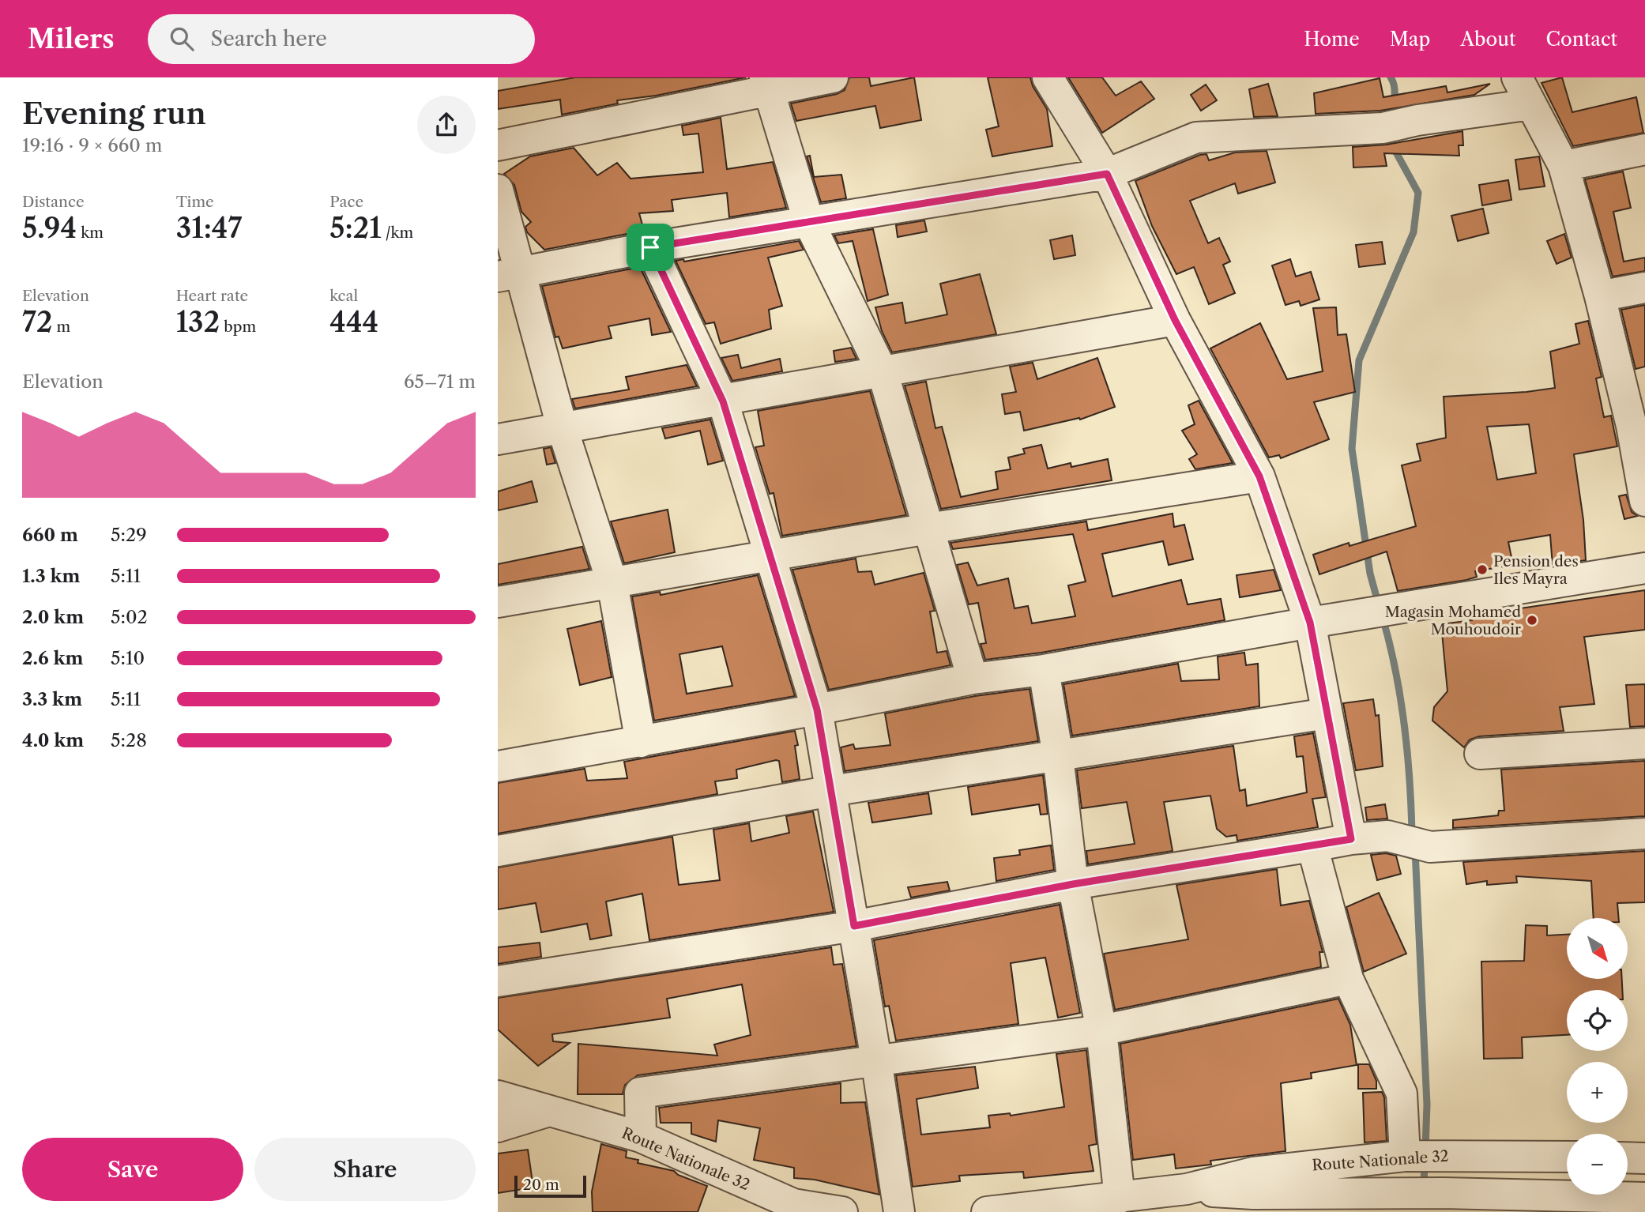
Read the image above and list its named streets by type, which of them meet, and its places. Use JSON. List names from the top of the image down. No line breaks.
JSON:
{"streets":{"street":["Route Nationale 32"]},"places":["Pension des Iles Mayra","Magasin Mohamed Mouhoudoir"],"scale_bar":"20 m","north":"bottom right","page":{"header":"Milers","search":"Search here","nav":["Home","Map","About","Contact"],"heading":["Evening run","19:16 · 9 × 660 m"],"stats":[["Distance","5.94 km"],["Time","31:47"],["Pace","5:21 /km"],["Elevation","72 m"],["Heart rate","132 bpm"],["kcal","444"]],"chart":["Elevation","65–71 m"],"list":[{"name":"660 m","note":"5:29"},{"name":"1.3 km","note":"5:11"},{"name":"2.0 km","note":"5:02"},{"name":"2.6 km","note":"5:10"},{"name":"3.3 km","note":"5:11"},{"name":"4.0 km","note":"5:28"}],"map_buttons":["+","−"],"buttons":["Save","Share"],"scale":"20 m"}}
